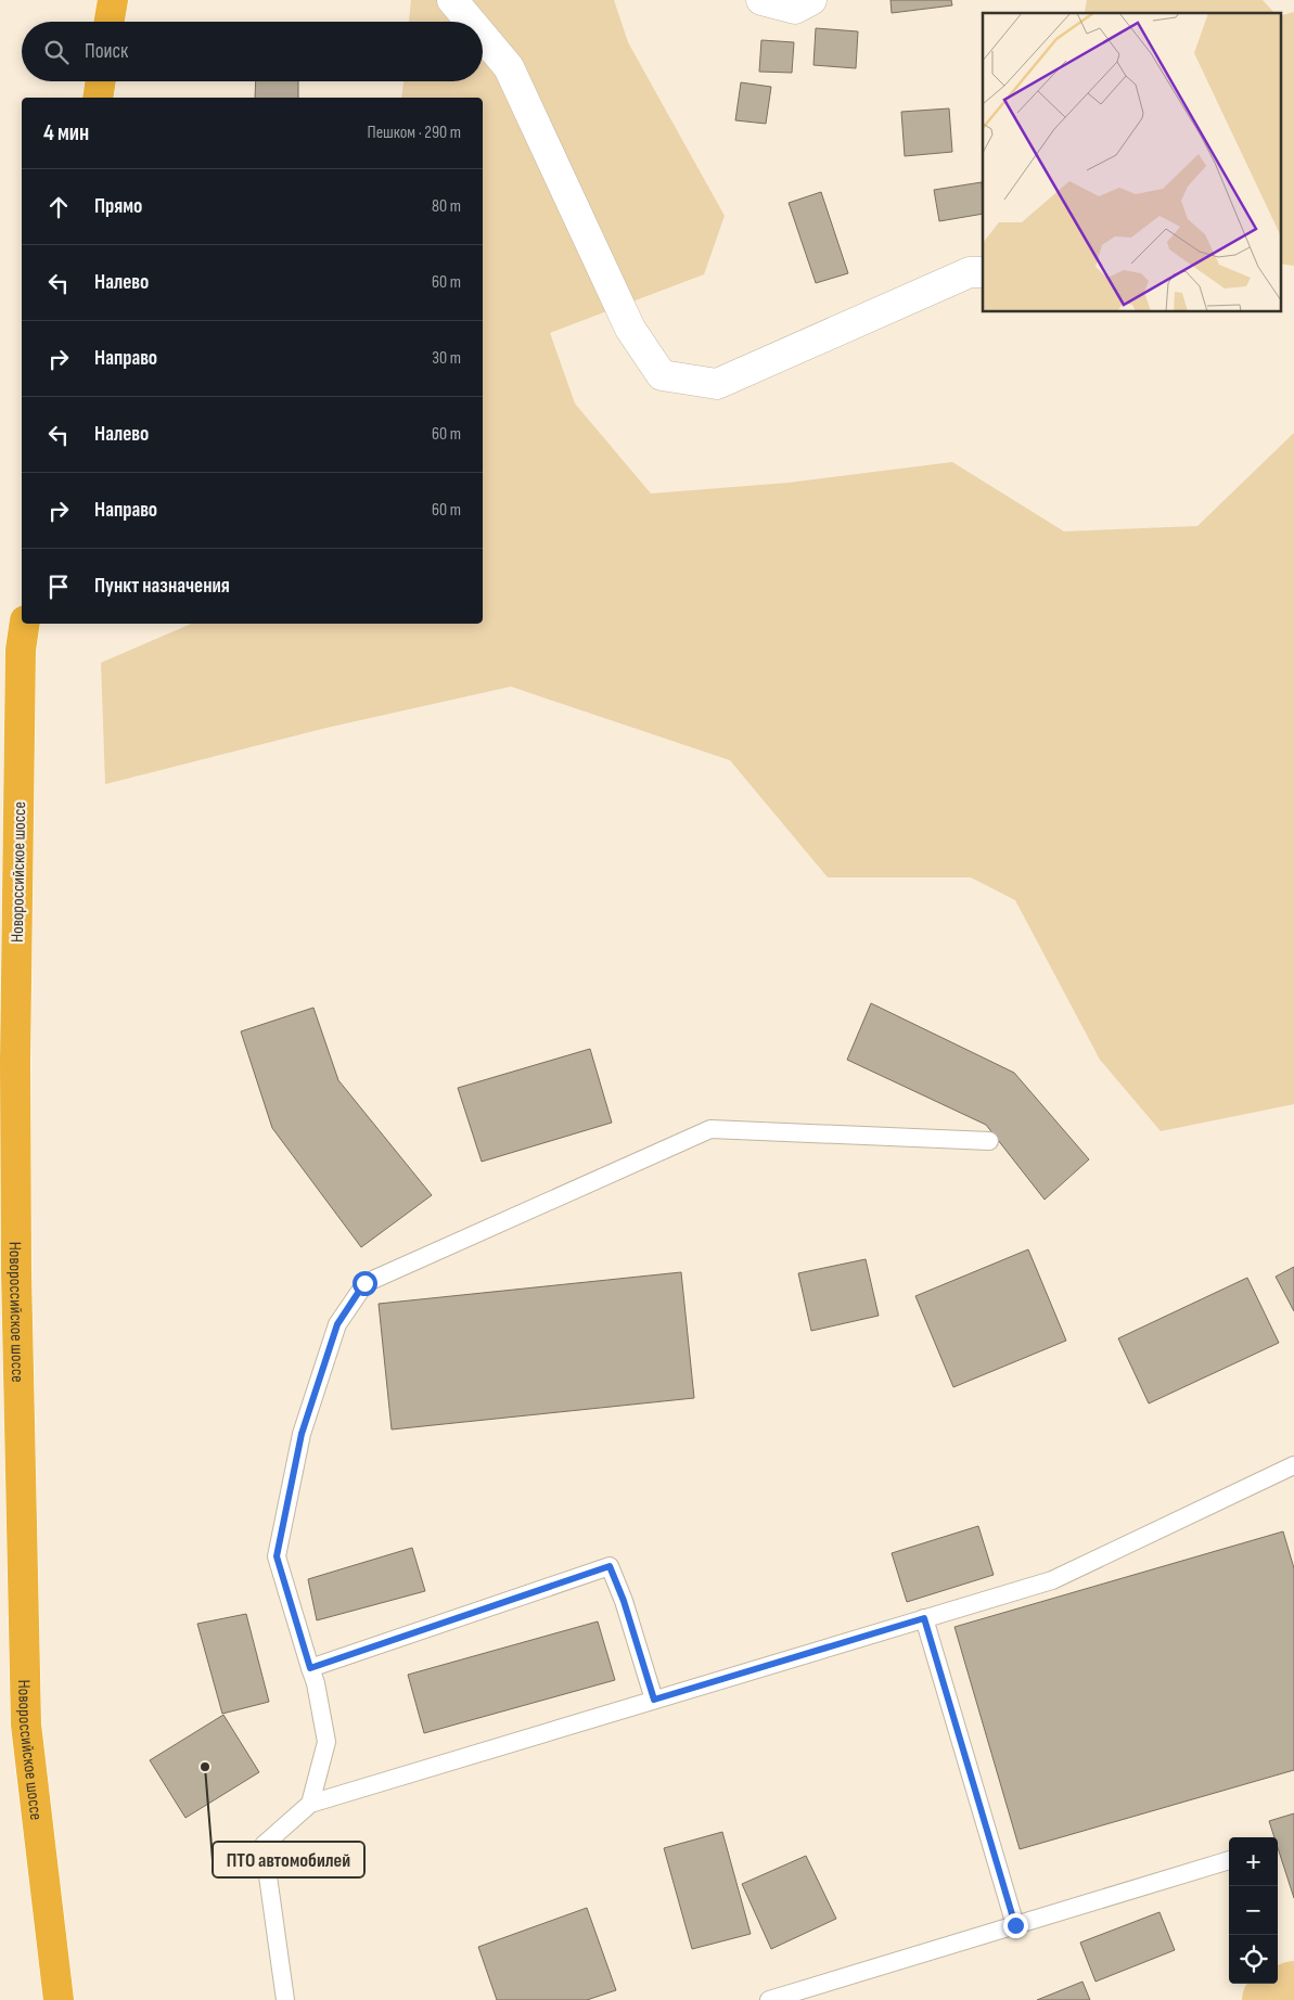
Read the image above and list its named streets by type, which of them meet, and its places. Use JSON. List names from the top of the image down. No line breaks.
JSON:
{"streets":{"highway":["Новороссийское шоссе"]},"places":["ПТО автомобилей"],"page":{"search":"Поиск","heading":["4 мин","Пешком · 290 m"],"list":[["Прямо","80 m"],["Налево","60 m"],["Направо","30 m"],["Налево","60 m"],["Направо","60 m"],"Пункт назначения"],"map_buttons":["+","−"]}}
